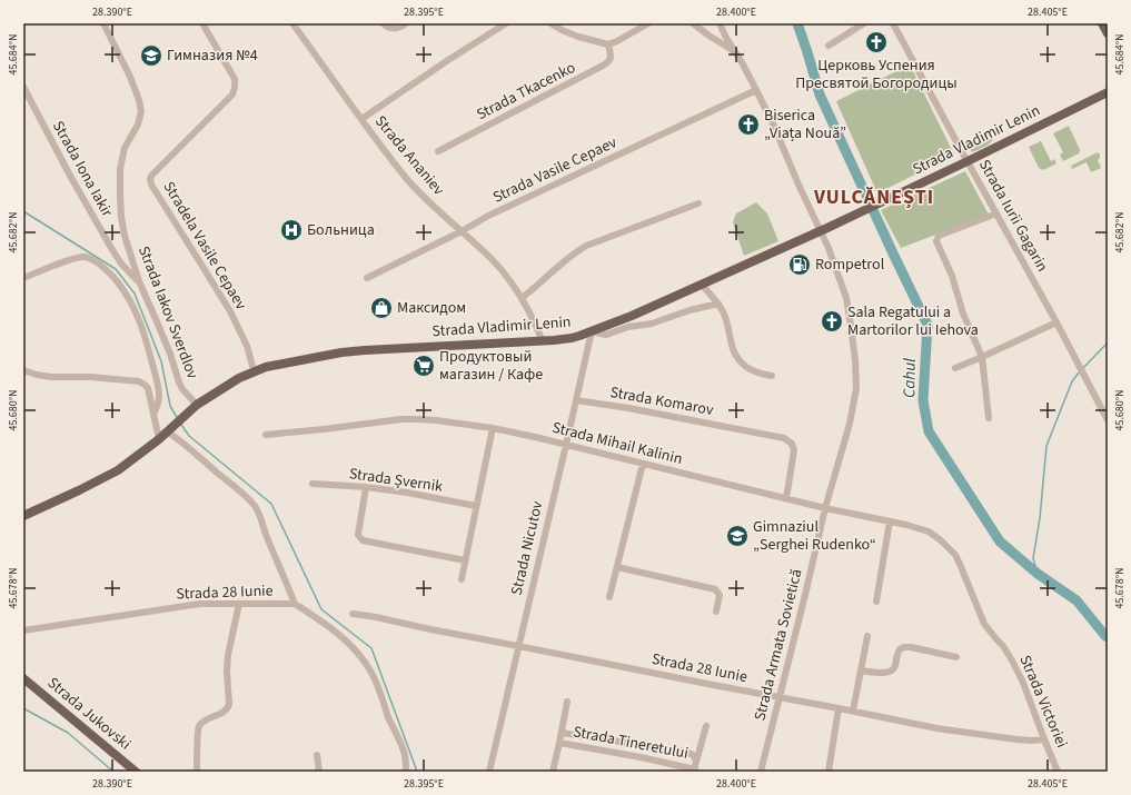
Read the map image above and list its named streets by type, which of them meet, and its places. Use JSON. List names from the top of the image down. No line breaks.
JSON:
{"streets":{"main road":["Strada Vladimir Lenin","Strada Jukovski"],"street":["Strada Tkacenko","Strada Ananiev","Strada Iona Iakir","Strada Vasile Cepaev","Strada Iurii Gagarin","Stradela Vasile Cepaev","Strada Iakov Sverdlov","Strada Komarov","Strada Mihail Kalinin","Strada Șvernik","Strada Nicutov","Strada 28 Iunie","Strada Armata Sovietică","Strada Victoriei","Strada Tineretului"]},"crossings":[["Strada Vladimir Lenin","Strada Ananiev"],["Strada Vladimir Lenin","Strada Iurii Gagarin"],["Strada Vladimir Lenin","Stradela Vasile Cepaev"],["Strada Vladimir Lenin","Strada Iakov Sverdlov"],["Strada Vladimir Lenin","Strada Nicutov"],["Strada Vladimir Lenin","Strada Armata Sovietică"],["Strada Ananiev","Strada Vasile Cepaev"],["Strada Iona Iakir","Strada Iakov Sverdlov"],["Strada Vasile Cepaev","Strada Armata Sovietică"],["Strada Komarov","Strada Mihail Kalinin"],["Strada Komarov","Strada Nicutov"],["Strada Mihail Kalinin","Strada Nicutov"],["Strada Mihail Kalinin","Strada Armata Sovietică"],["Strada Mihail Kalinin","Strada Victoriei"],["Strada Nicutov","Strada 28 Iunie"],["Strada 28 Iunie","Strada Armata Sovietică"],["Strada 28 Iunie","Strada Victoriei"]],"districts":["VULCĂNEȘTI"],"water":["Cahul"],"places":{"church":["Церковь Успения Пресвятой Богородицы","Biserica „Viața Nouă”","Sala Regatului a Martorilor lui Iehova"],"school or university":["Гимназия №4","Gimnaziul „Serghei Rudenko“"],"hospital":["Больница"],"fuel station":["Rompetrol"],"shop":["Максидом"],"supermarket":["Продуктовый магазин / Кафе"]},"coordinates":["28.390°E","28.395°E","28.400°E","28.405°E","45.684°N","45.682°N","45.680°N","45.678°N"]}
